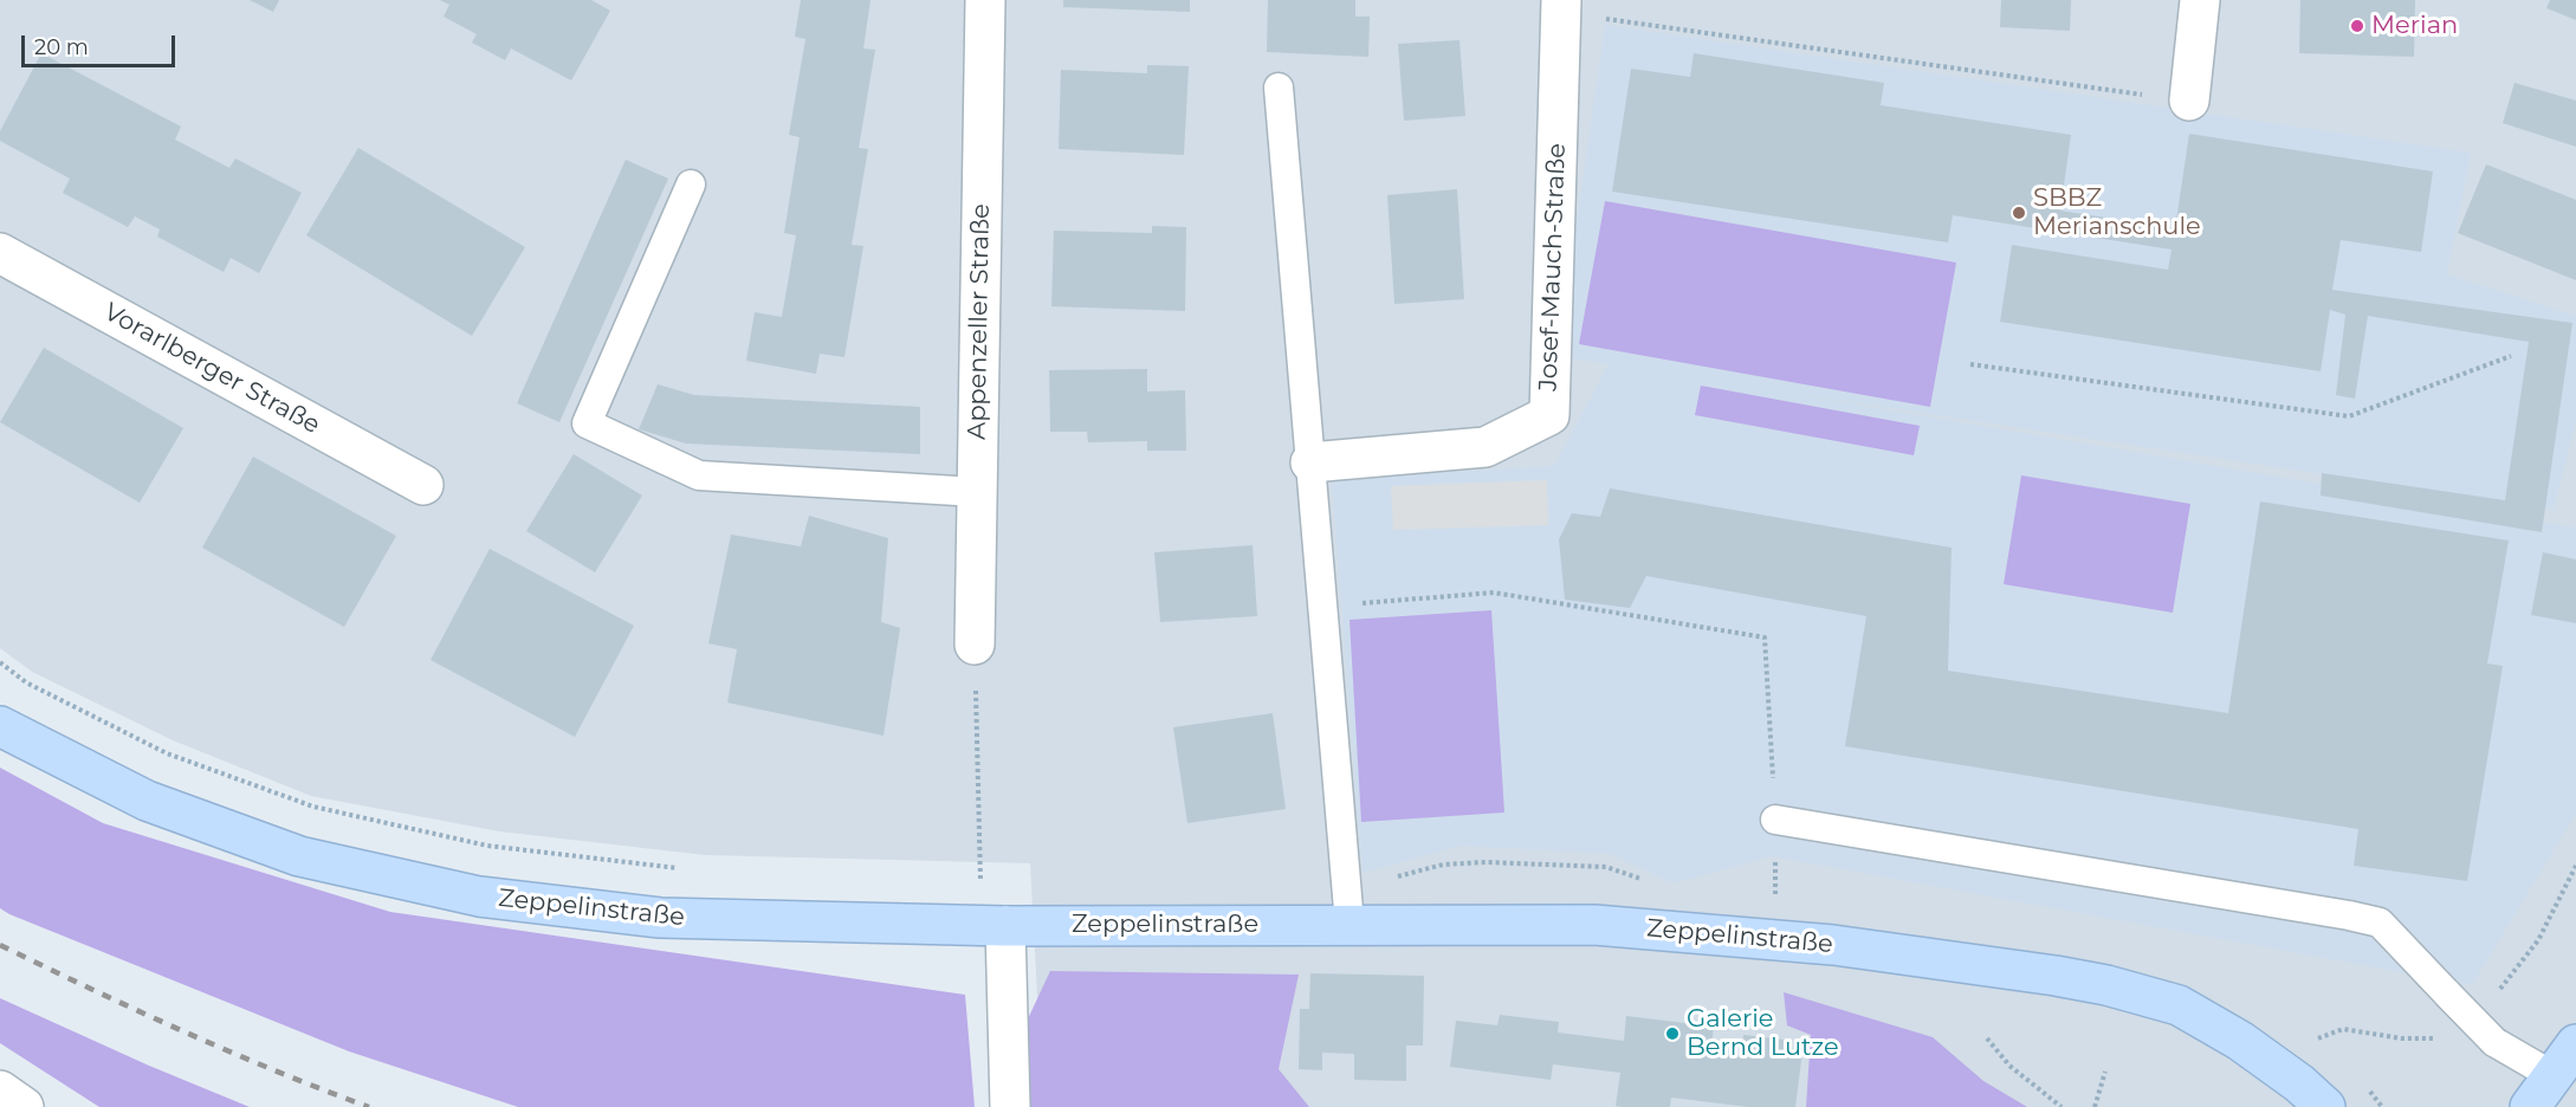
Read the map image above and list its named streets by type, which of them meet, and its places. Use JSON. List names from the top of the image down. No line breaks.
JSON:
{"streets":{"main road":["Zeppelinstraße"],"street":["Josef-Mauch-Straße","Appenzeller Straße","Vorarlberger Straße"]},"places":["Merian","SBBZ Merianschule","Galerie Bernd Lutze"],"scale_bar":"20 m"}
